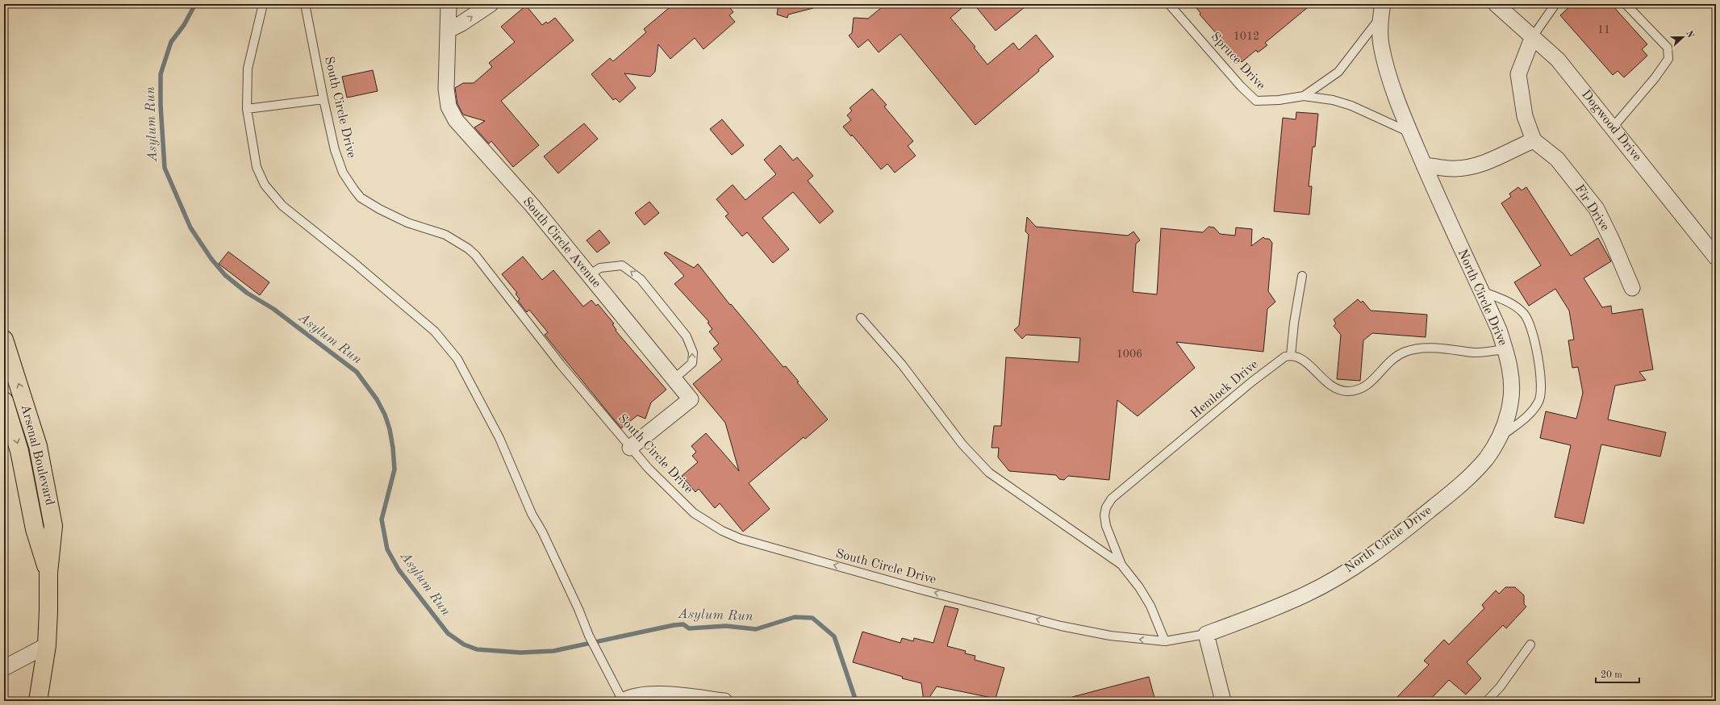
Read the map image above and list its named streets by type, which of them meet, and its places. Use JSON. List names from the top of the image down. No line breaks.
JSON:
{"streets":{"main road":["Arsenal Boulevard"],"street":["Dogwood Drive","Fir Drive","South Circle Avenue","North Circle Drive"],"lane":["Spruce Drive","South Circle Drive","Hemlock Drive"]},"crossings":[["Spruce Drive","North Circle Drive"],["South Circle Drive","South Circle Avenue"],["South Circle Drive","North Circle Drive"],["South Circle Drive","Hemlock Drive"]],"one_way":["South Circle Drive"],"water":["Asylum Run"],"house_numbers":["11","1012","1006"],"scale_bar":"20 m","north":"right"}
